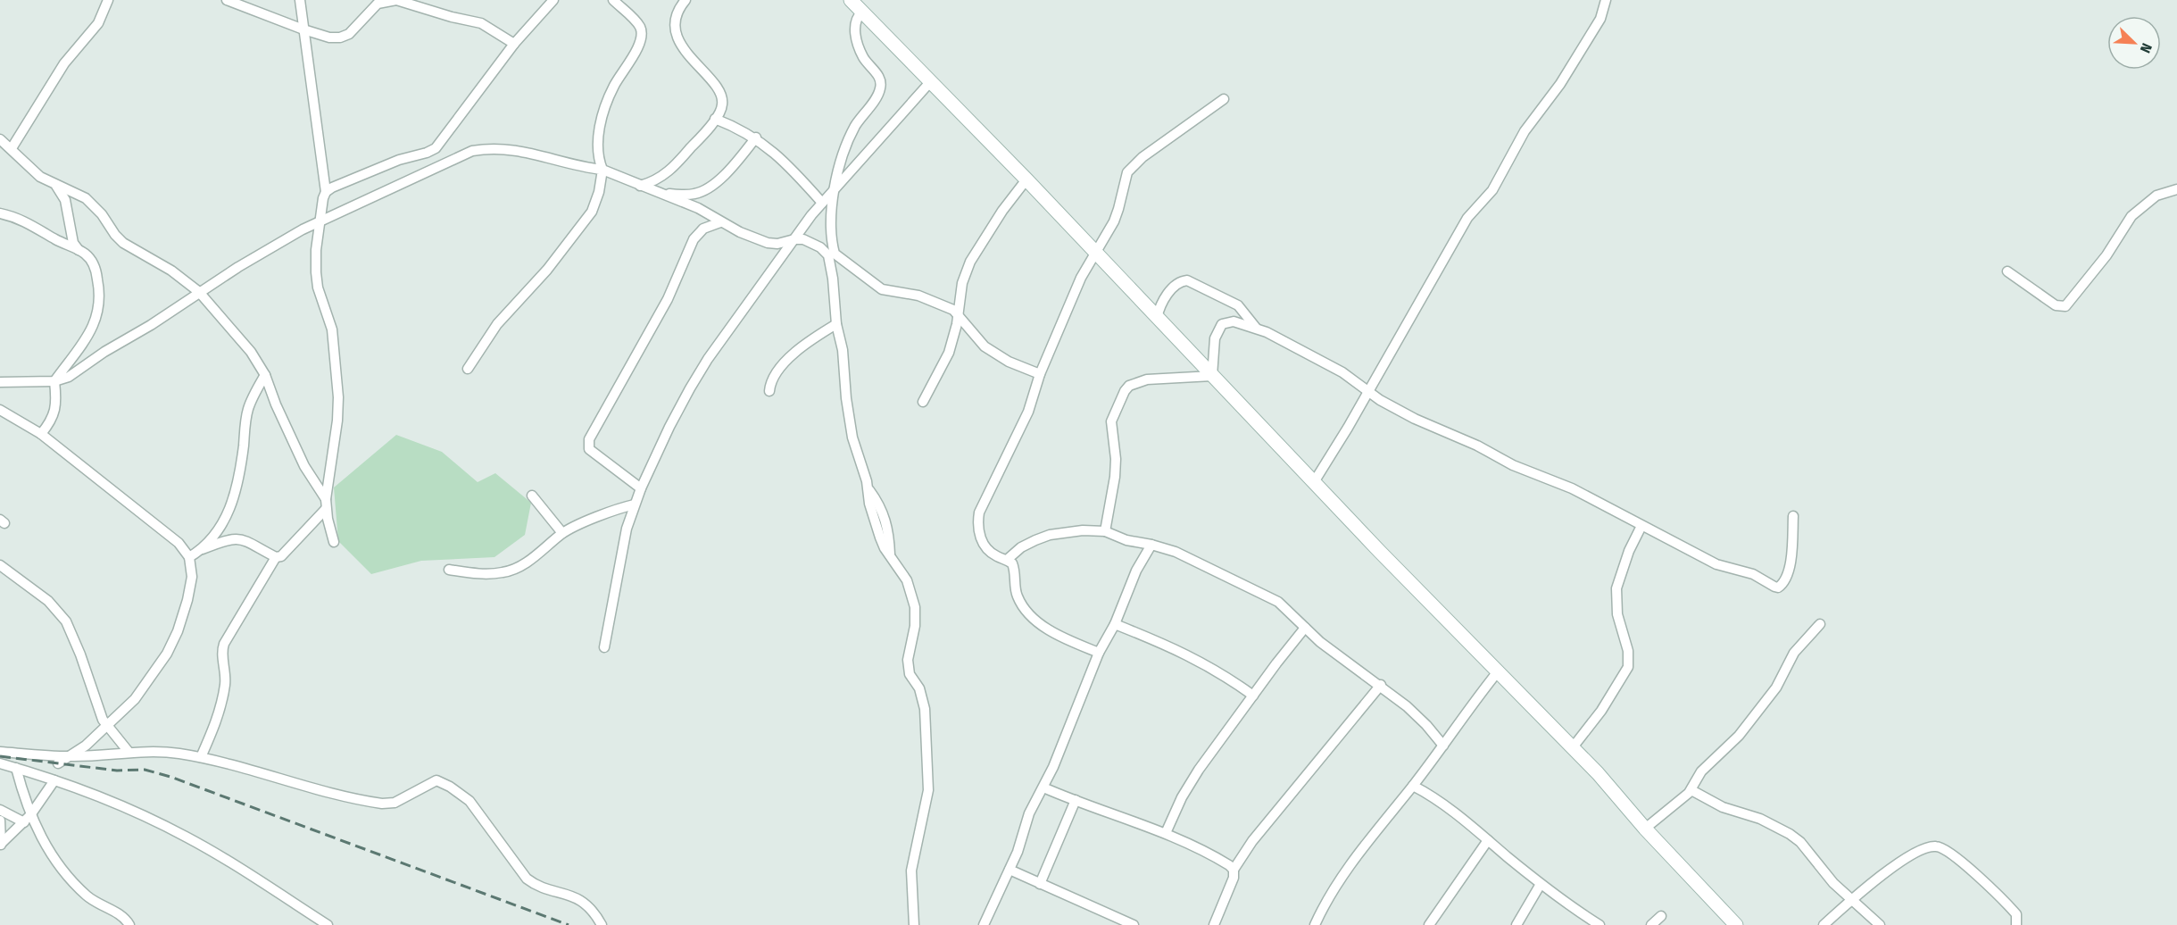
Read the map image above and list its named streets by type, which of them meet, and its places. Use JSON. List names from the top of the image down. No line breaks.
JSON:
{"north":"bottom right"}
